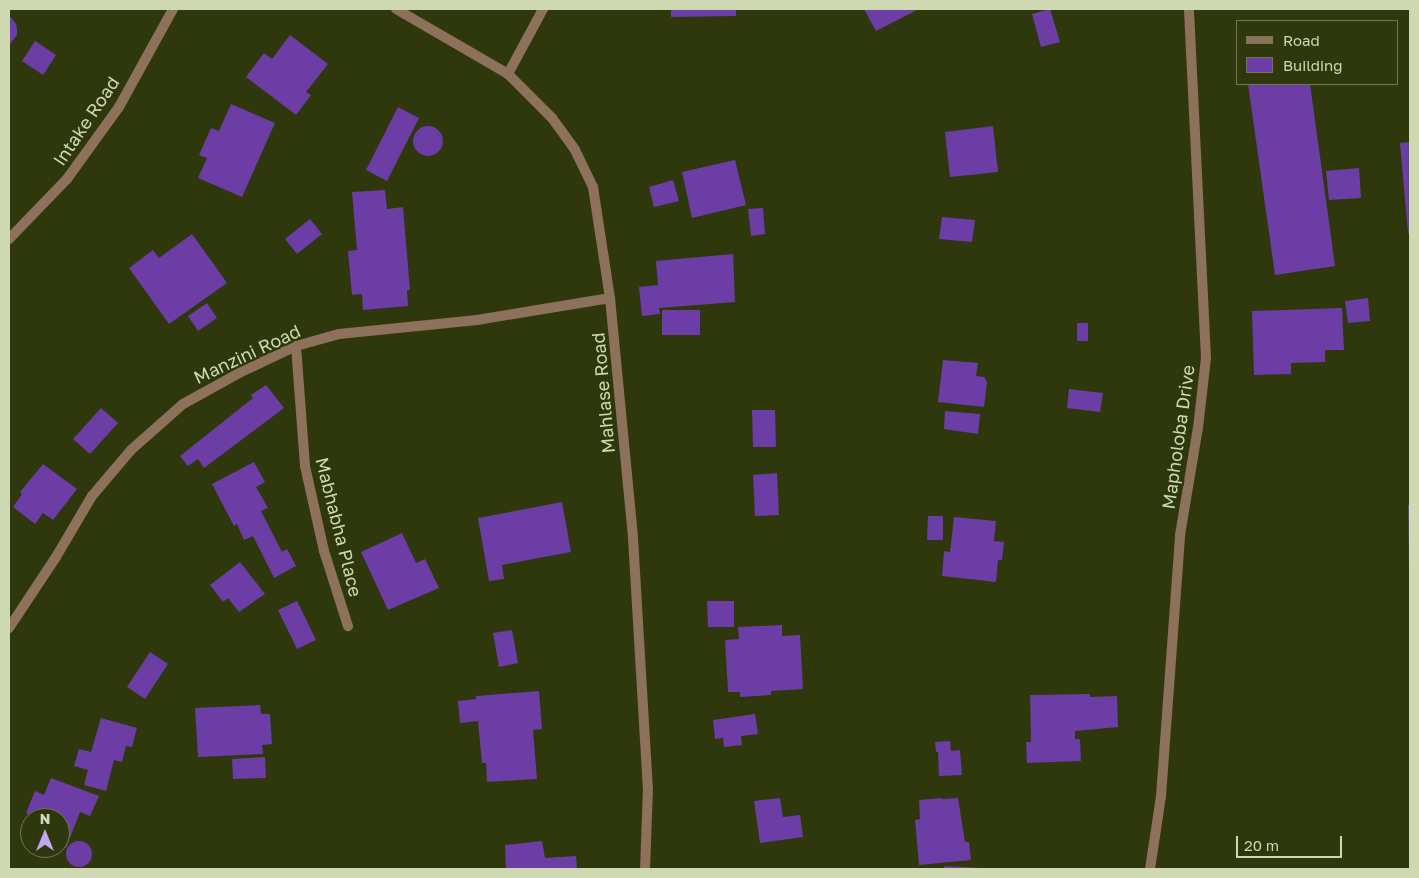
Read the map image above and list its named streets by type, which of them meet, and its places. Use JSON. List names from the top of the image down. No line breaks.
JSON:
{"streets":{"street":["Intake Road","Manzini Road","Mahlase Road","Mapholoba Drive","Mabhabha Place"]},"crossings":[["Manzini Road","Mahlase Road"],["Manzini Road","Mabhabha Place"]],"legend":["Road","Building"],"scale_bar":"20 m","north":"top"}
